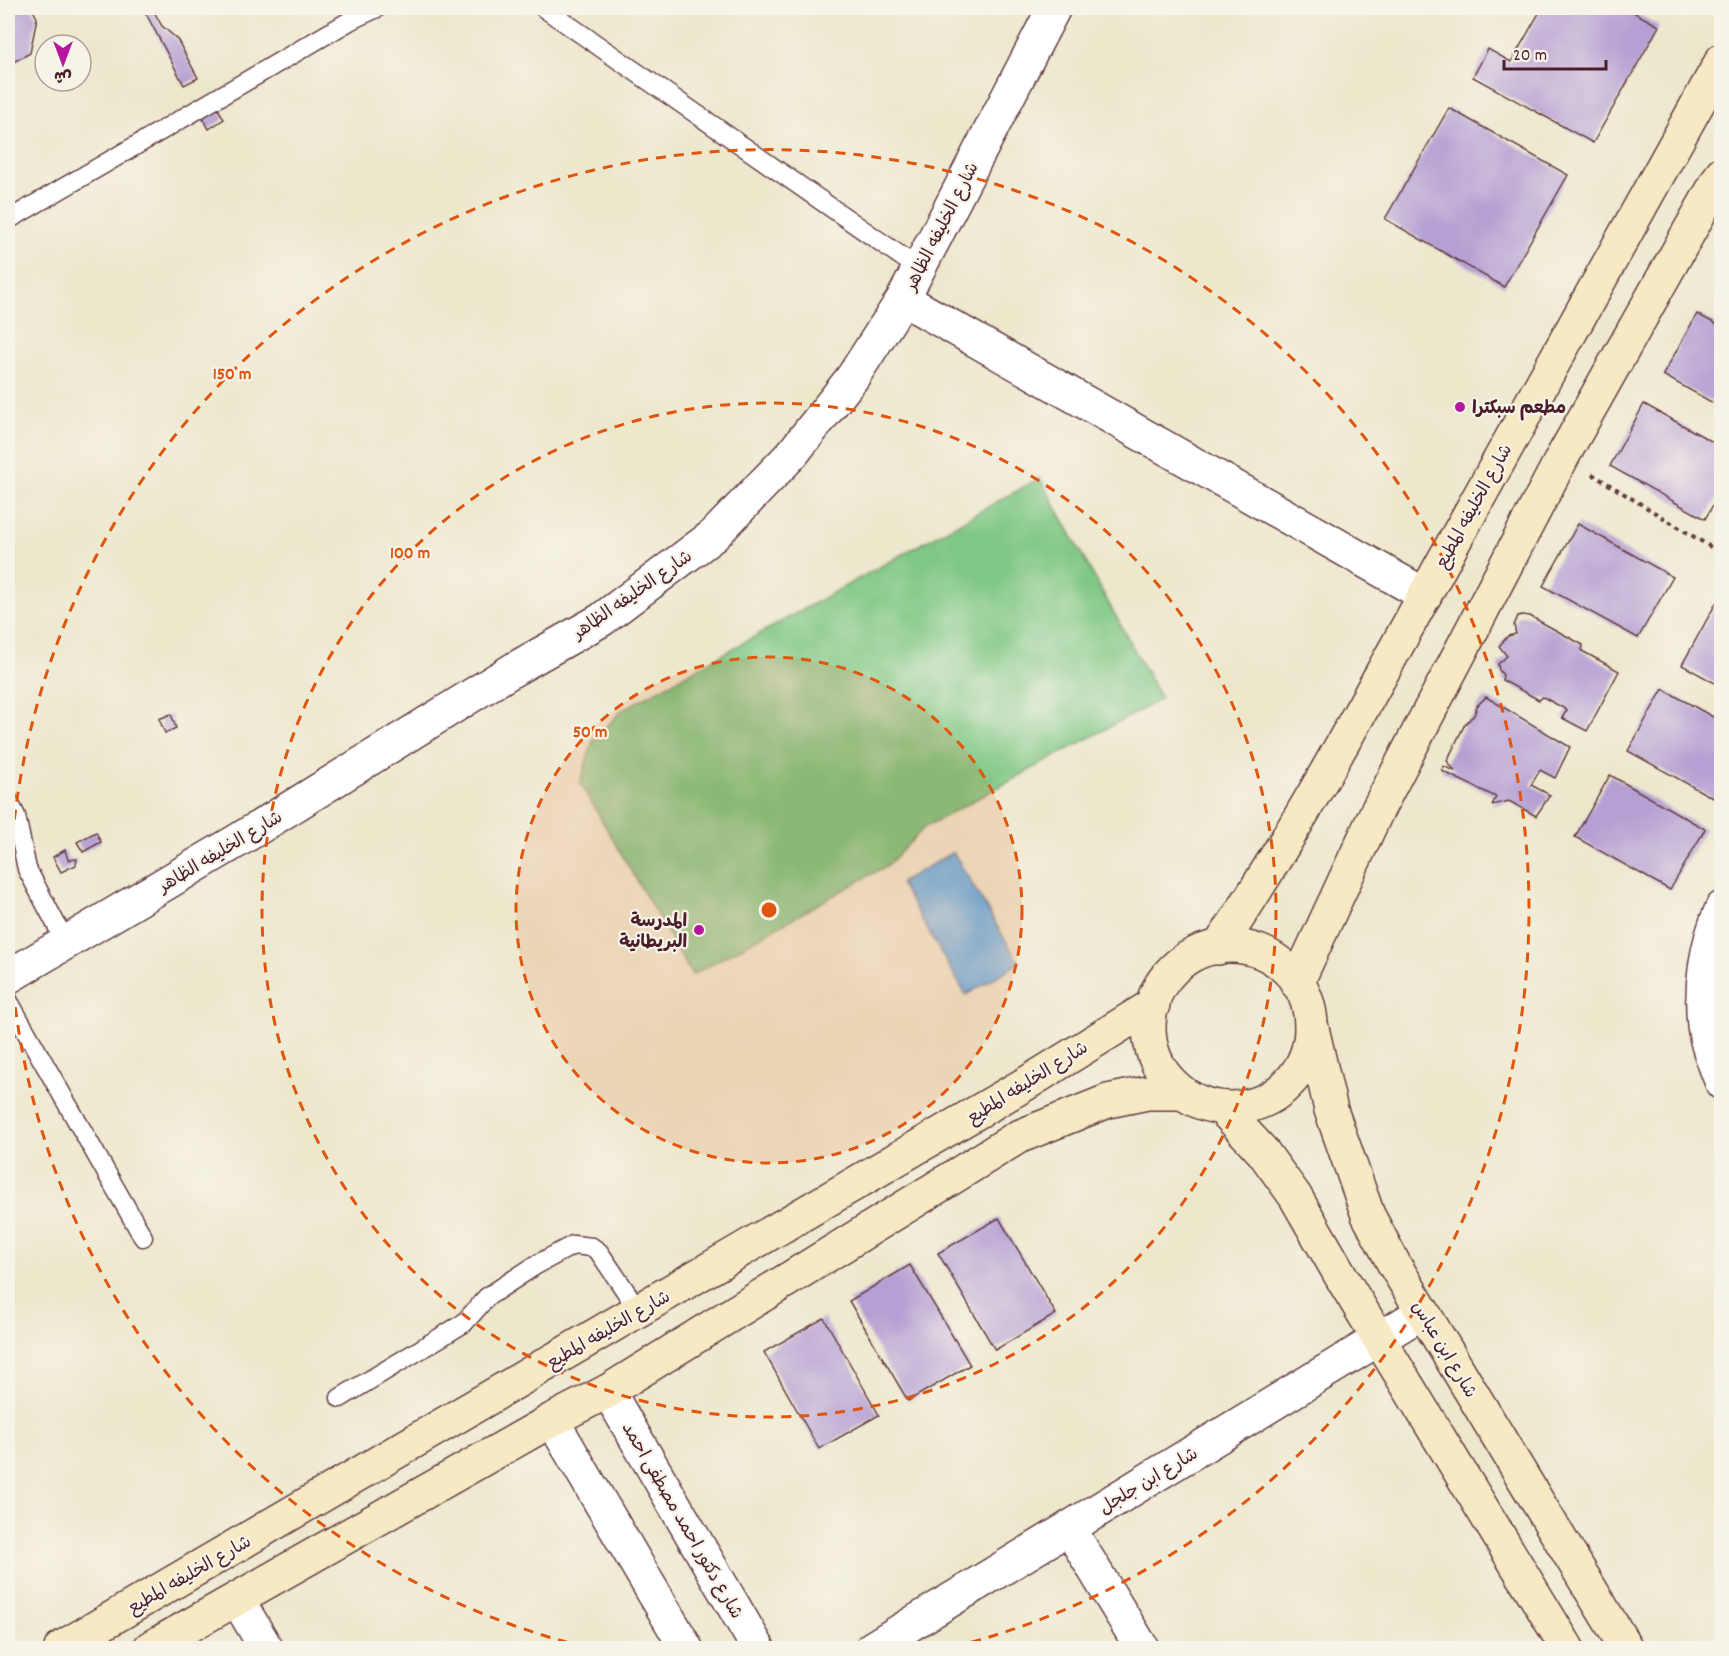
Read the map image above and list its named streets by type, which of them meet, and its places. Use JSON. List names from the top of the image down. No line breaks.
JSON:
{"streets":{"street":["شارع الخليفه الظاهر","شارع الخليفه المطيع","شارع ابن عباس","شارع ابن جلجل","شارع دكتور احمد مصطفى احمد"]},"crossings":[["شارع الخليفه المطيع","شارع ابن عباس"],["شارع ابن عباس","شارع ابن جلجل"]],"places":["مطعم سبكترا","المدرسة البريطانية"],"scale_bar":"20 m","north":"bottom","rings":["150 m","100 m","50 m"]}
